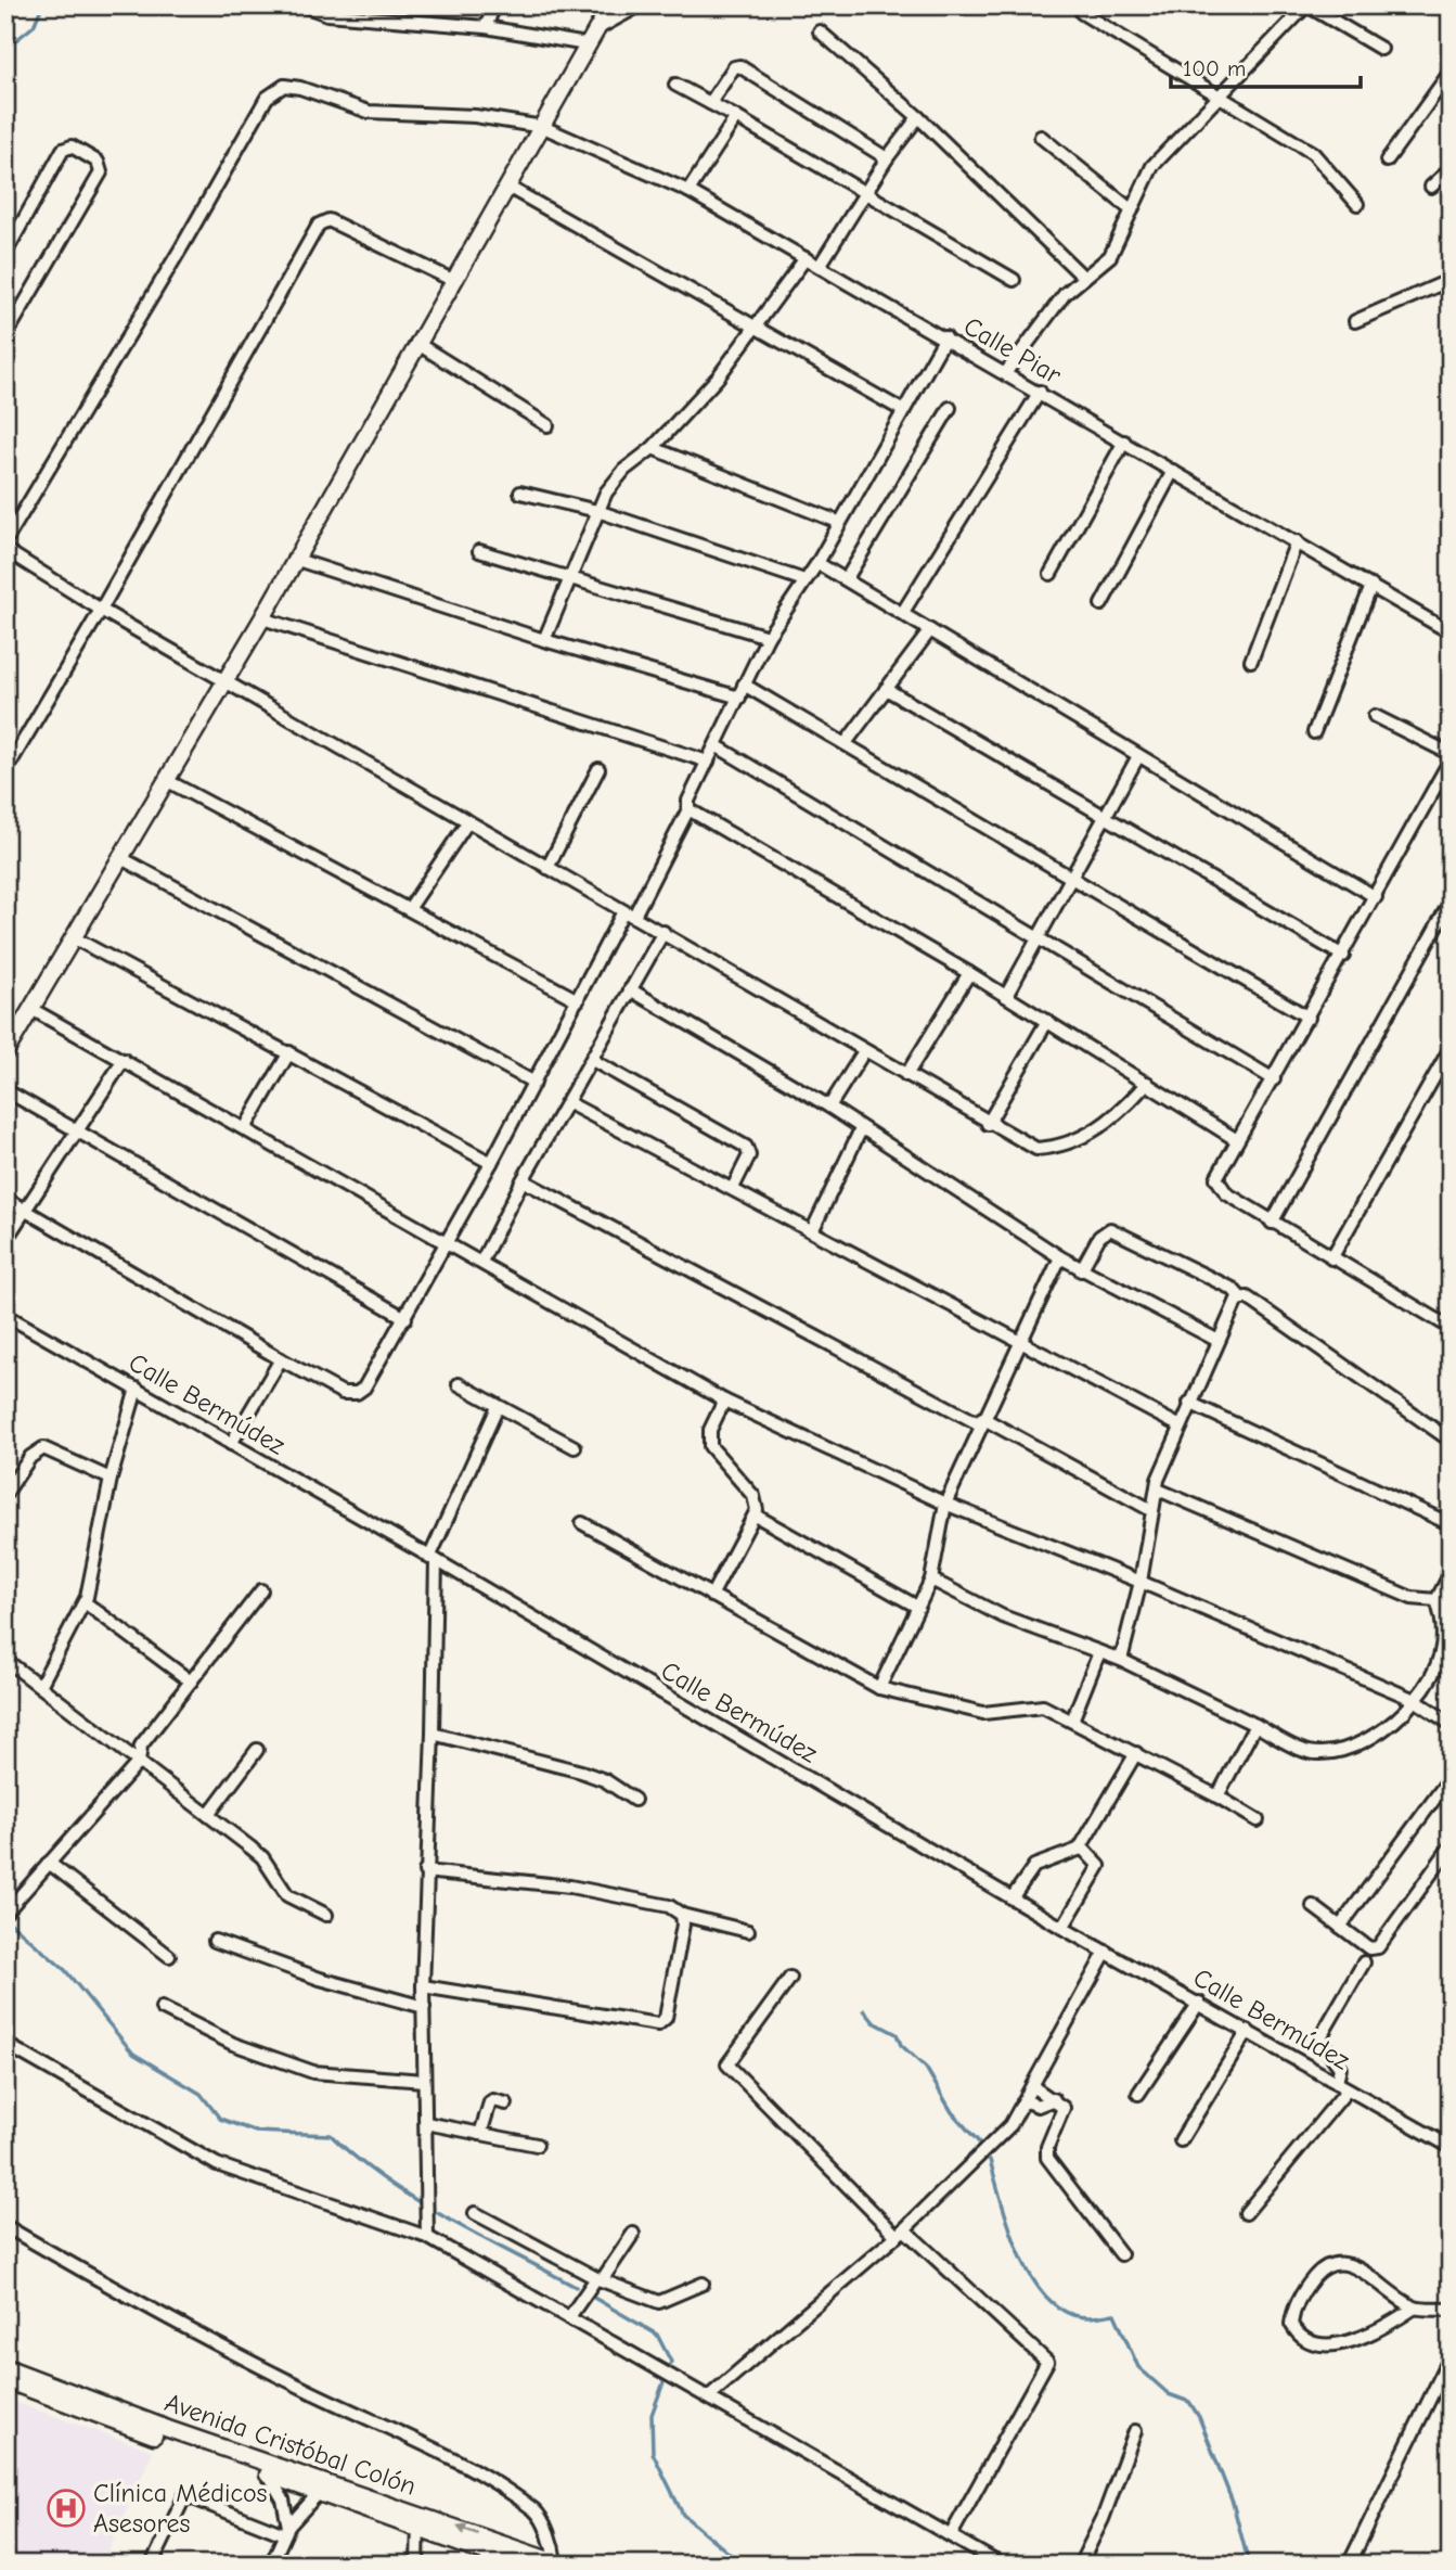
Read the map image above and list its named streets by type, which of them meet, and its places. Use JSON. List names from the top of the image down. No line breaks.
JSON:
{"streets":{"street":["Calle Piar","Calle Bermúdez","Avenida Cristóbal Colón"]},"places":{"hospital":["Clínica Médicos Asesores"]},"scale_bar":"100 m"}
